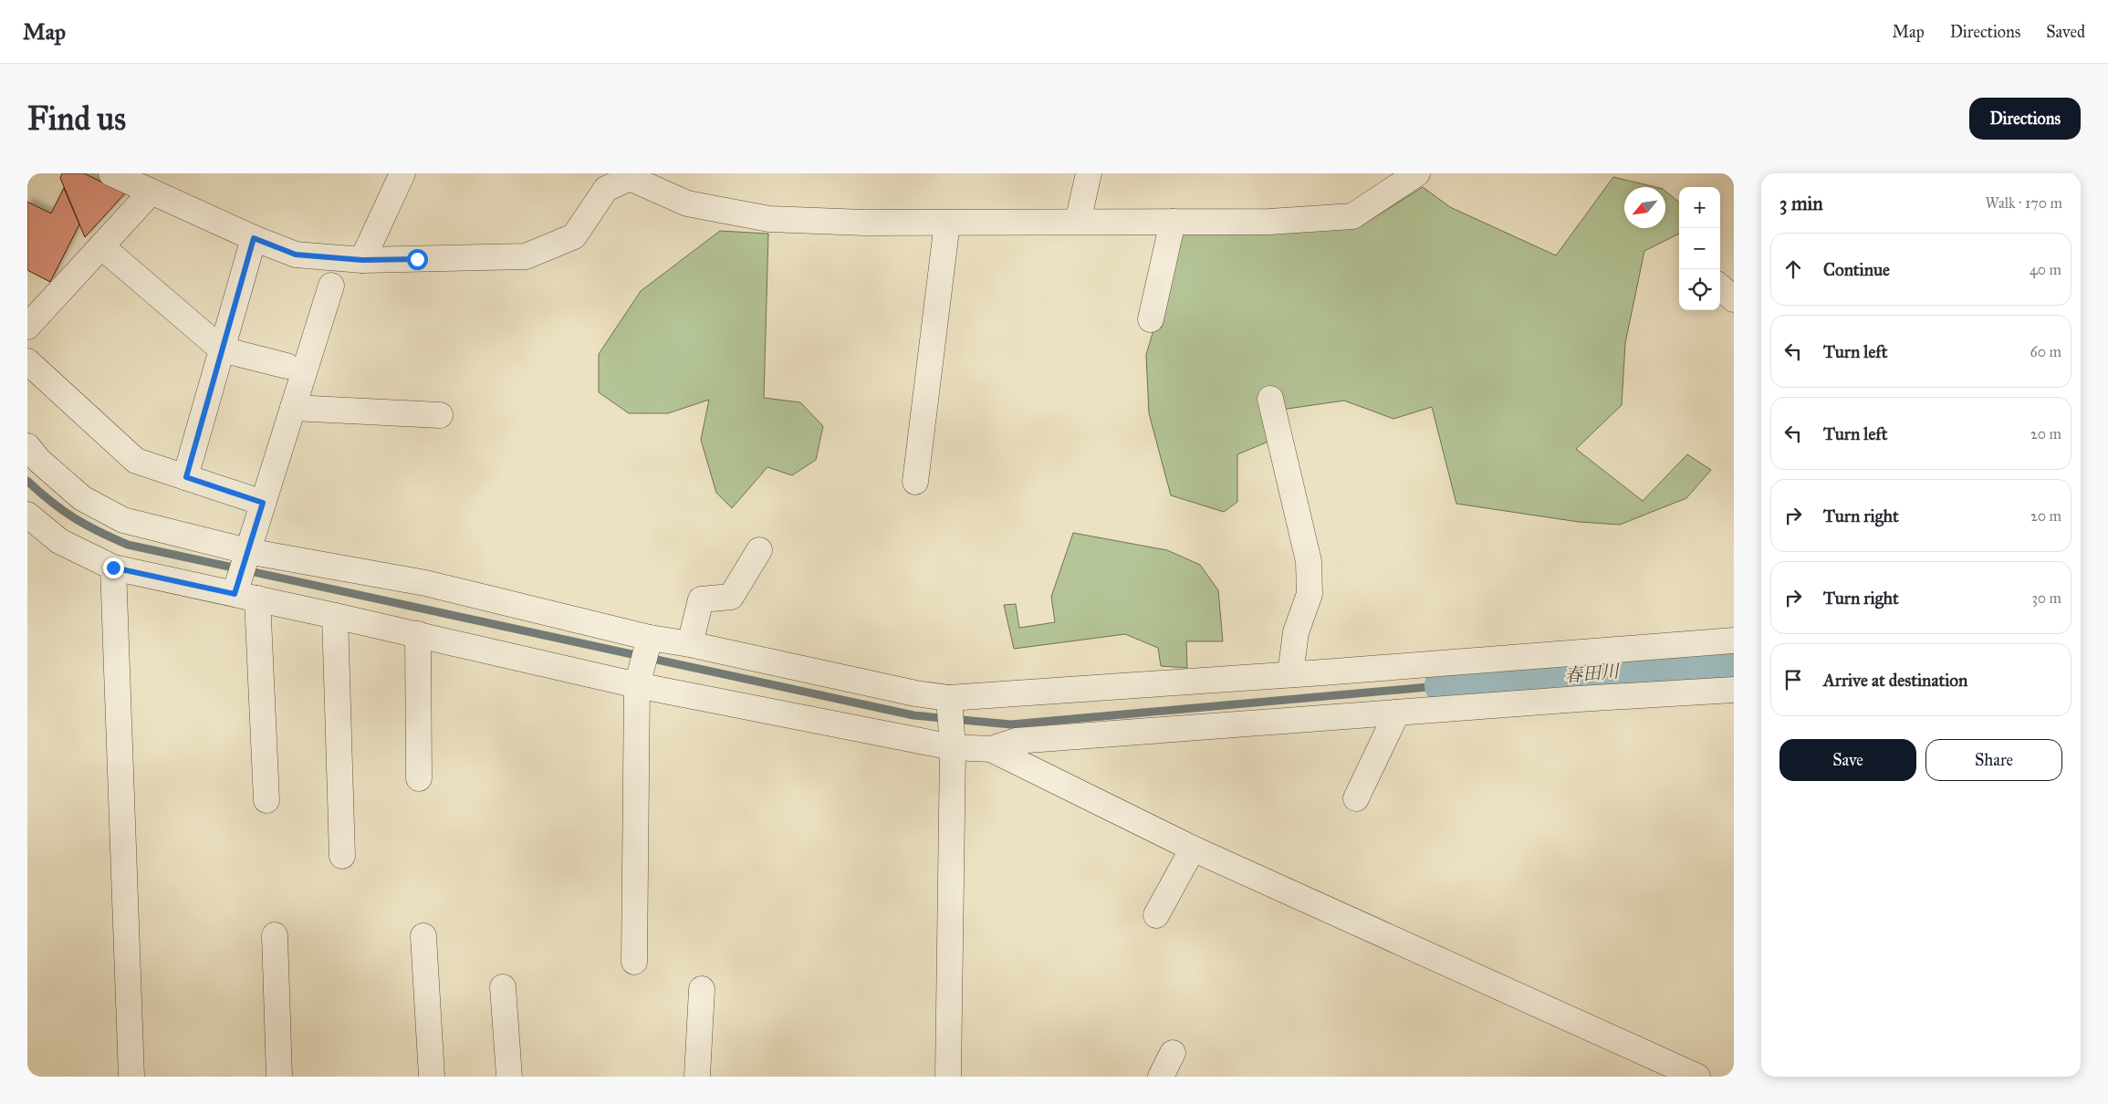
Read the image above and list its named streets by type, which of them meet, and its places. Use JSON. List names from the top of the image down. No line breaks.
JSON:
{"water":["春田川"],"north":"bottom left","page":{"header":"Map","nav":["Map","Directions","Saved"],"buttons":["Directions",["Save","Share"]],"title":"Find us","heading":["3 min","Walk · 170 m"],"map_buttons":["+","−"],"list":[["Continue","40 m"],["Turn left","60 m"],["Turn left","20 m"],["Turn right","20 m"],["Turn right","30 m"],"Arrive at destination"]}}
